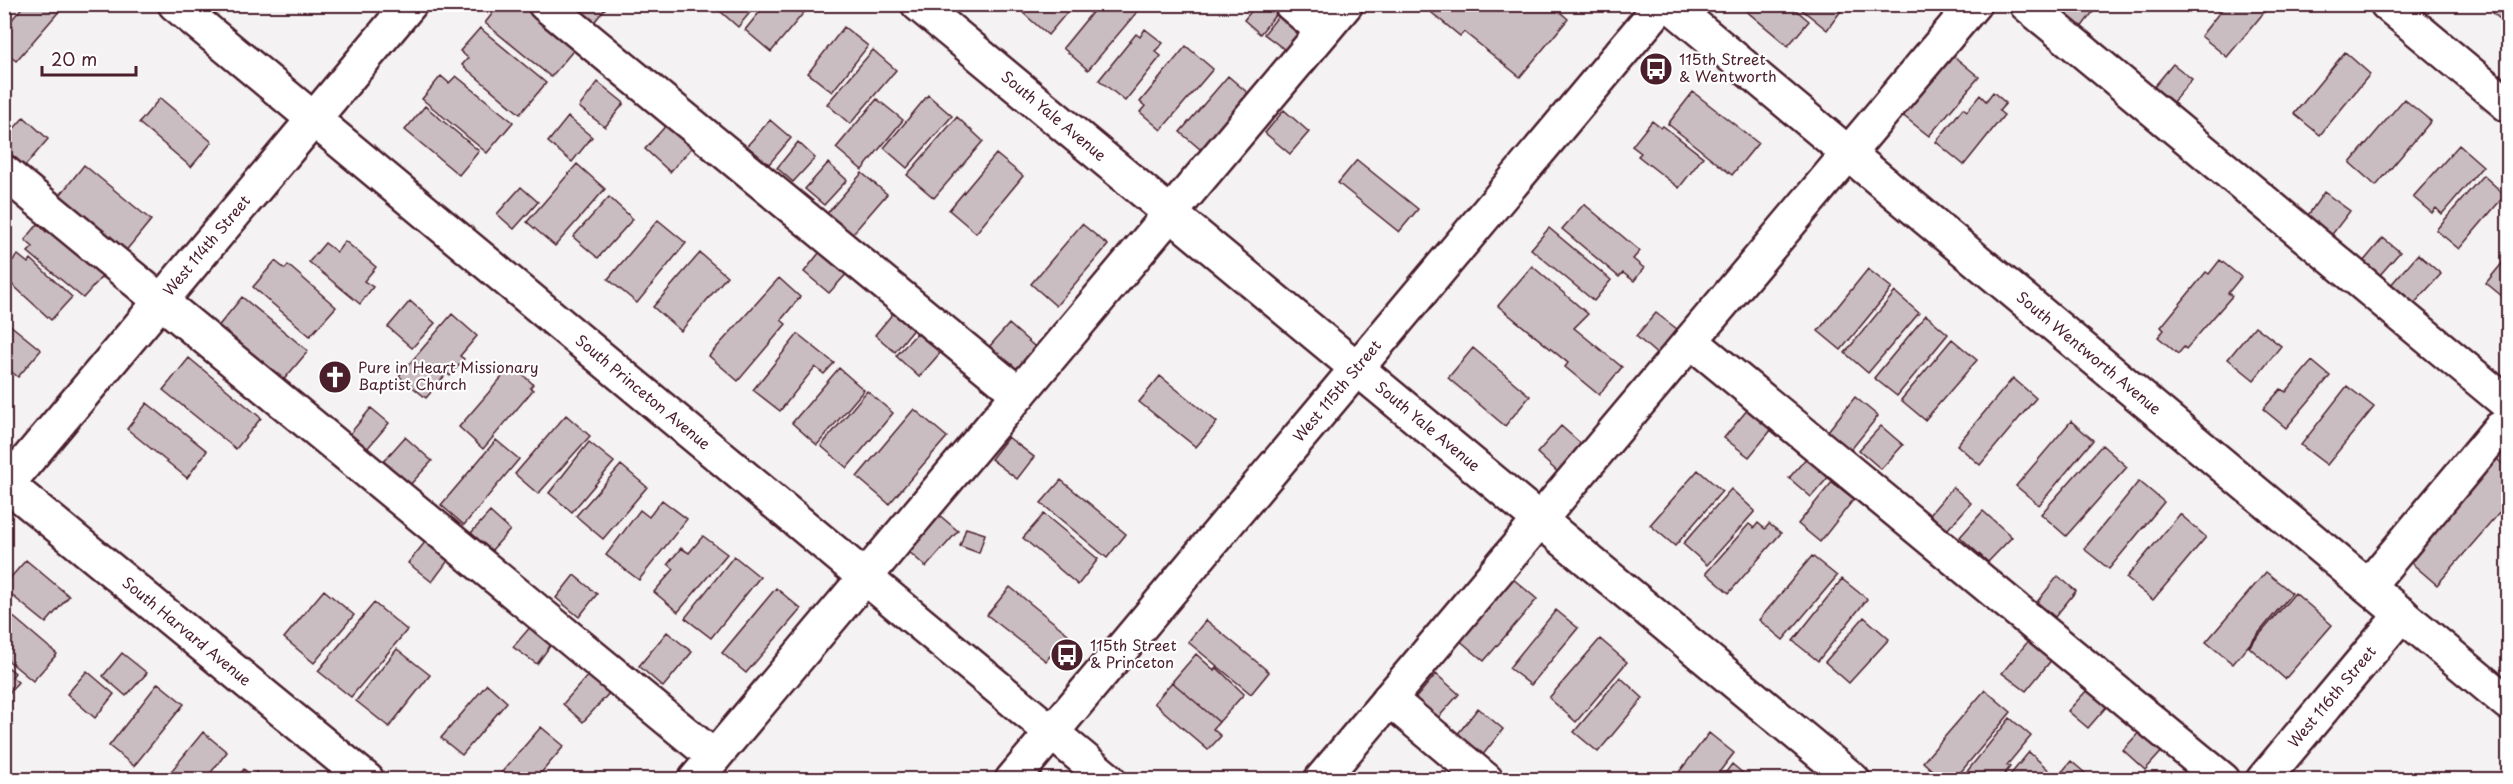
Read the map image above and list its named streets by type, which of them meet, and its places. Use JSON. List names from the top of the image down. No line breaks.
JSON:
{"streets":{"street":["South Yale Avenue","West 114th Street","South Wentworth Avenue","South Princeton Avenue","West 115th Street","South Harvard Avenue","West 116th Street"]},"crossings":[["South Yale Avenue","West 115th Street"],["West 114th Street","South Princeton Avenue"],["West 114th Street","South Harvard Avenue"],["South Wentworth Avenue","West 116th Street"],["South Princeton Avenue","West 115th Street"]],"places":{"bus stop":["115th Street & Wentworth","115th Street & Princeton"],"church":["Pure in Heart Missionary Baptist Church"]},"scale_bar":"20 m"}
